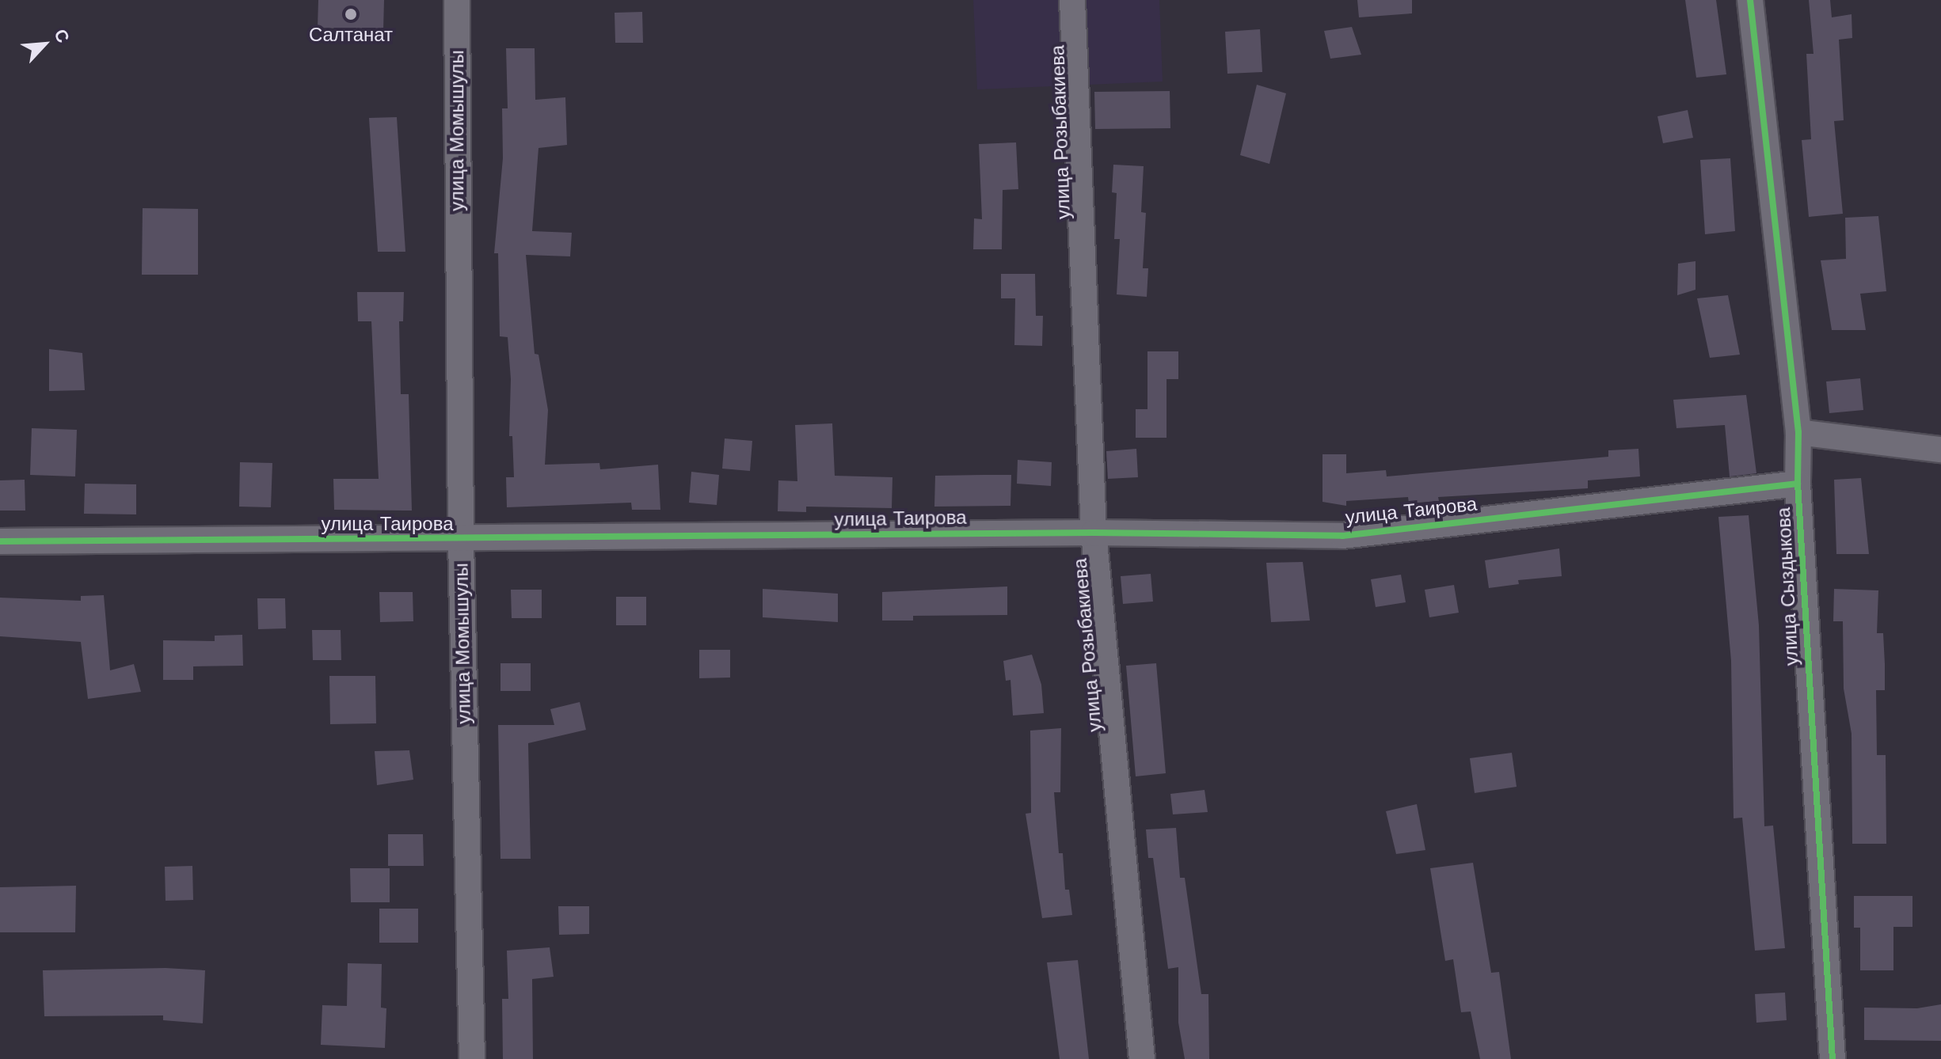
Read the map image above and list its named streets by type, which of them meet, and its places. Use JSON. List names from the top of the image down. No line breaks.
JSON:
{"streets":{"street":["улица Момышулы","улица Розыбакиева","улица Таирова","улица Сыздыкова"]},"crossings":[["улица Момышулы","улица Таирова"],["улица Розыбакиева","улица Таирова"],["улица Таирова","улица Сыздыкова"]],"places":["Салтанат"],"north":"top right"}
